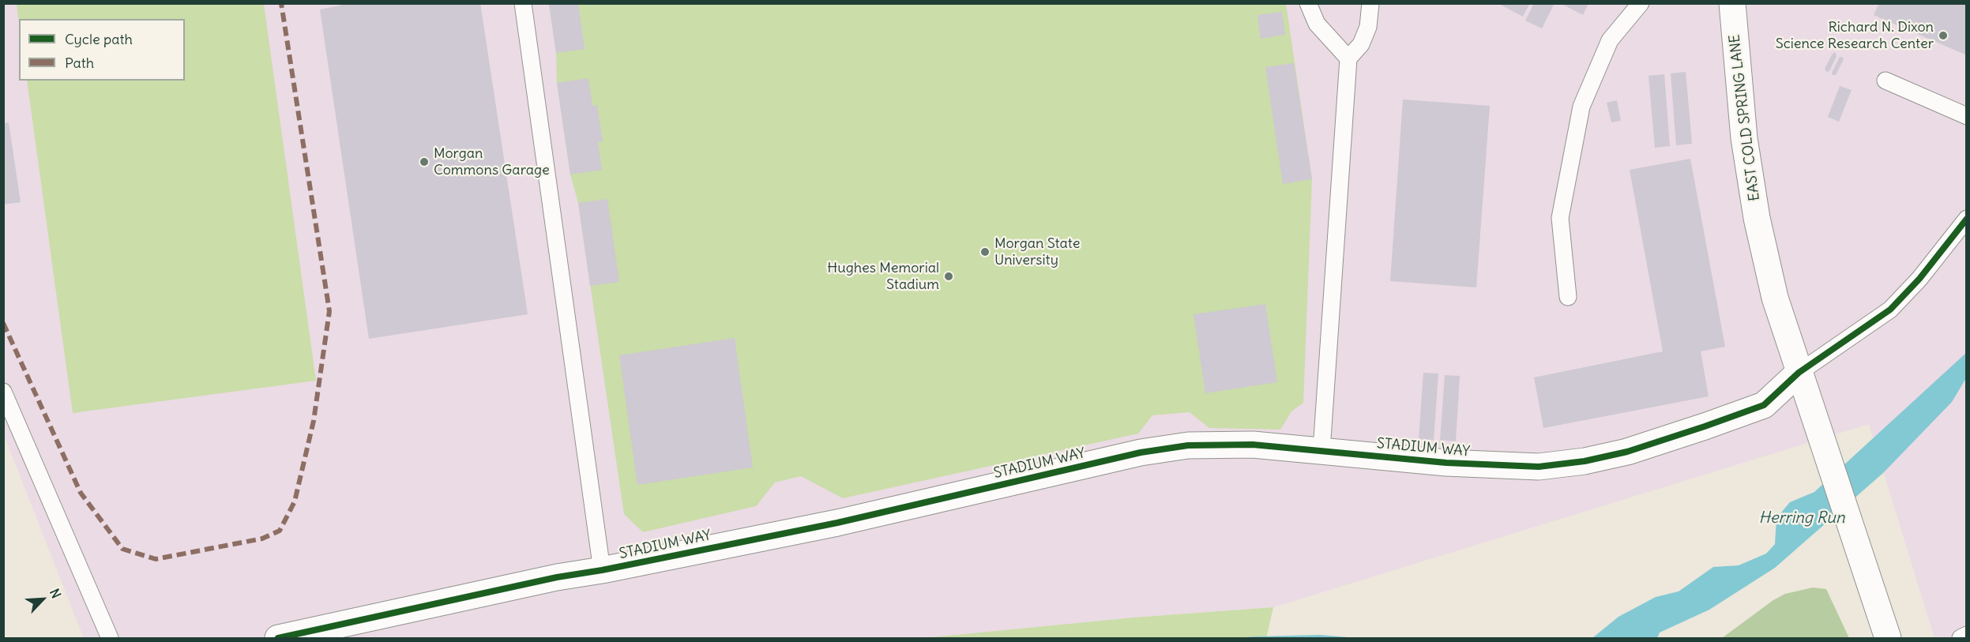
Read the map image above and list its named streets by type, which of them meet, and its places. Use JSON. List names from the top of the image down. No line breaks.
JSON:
{"streets":{"street":["EAST COLD SPRING LANE","STADIUM WAY"]},"crossings":[["EAST COLD SPRING LANE","STADIUM WAY"]],"water":["Herring Run"],"places":["Richard N. Dixon Science Research Center","Morgan Commons Garage","Morgan State University","Hughes Memorial Stadium"],"legend":["Cycle path","Path"],"north":"top right"}
